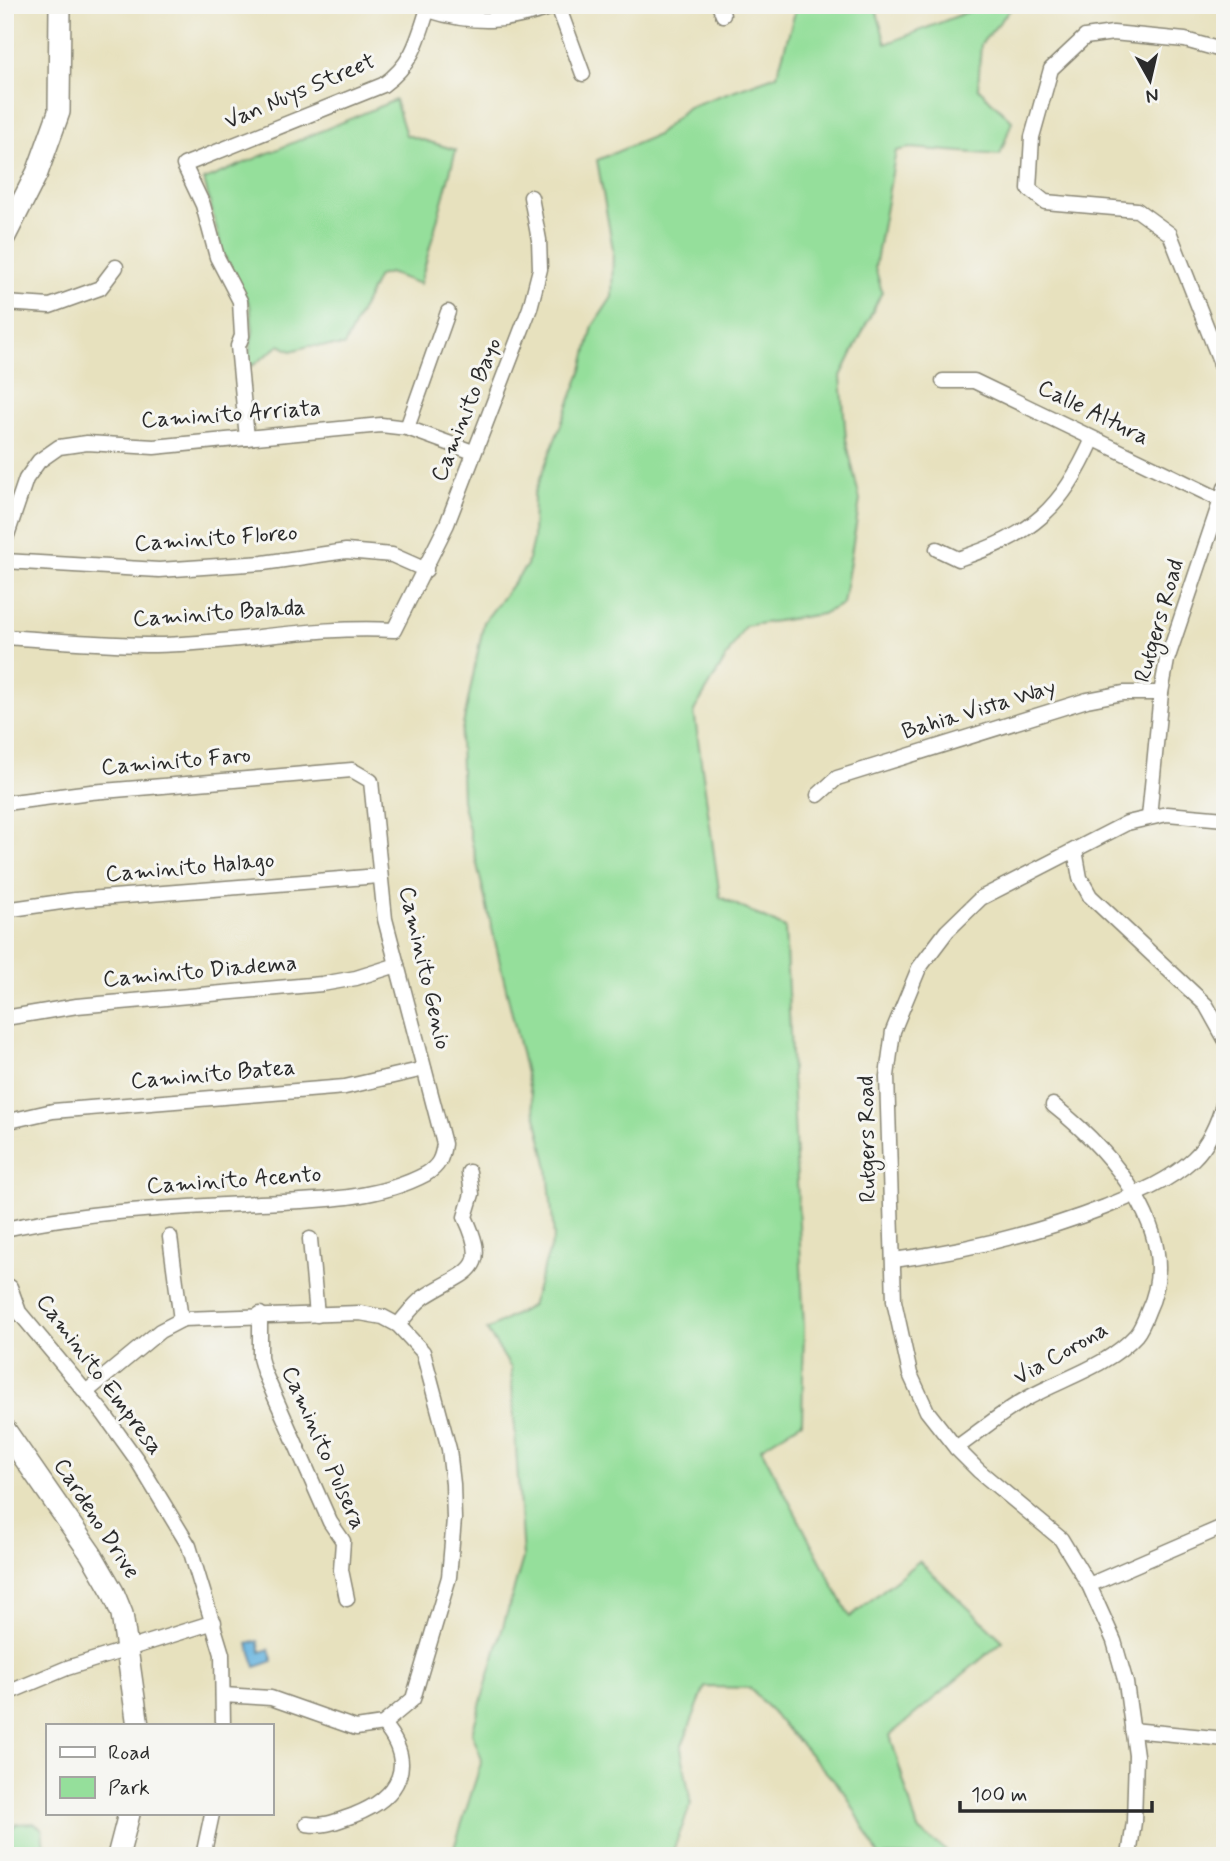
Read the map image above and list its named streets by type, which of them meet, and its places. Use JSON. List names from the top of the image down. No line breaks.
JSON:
{"streets":{"street":["Van Nuys Street","Caminito Bayo","Calle Altura","Caminito Arriata","Caminito Floreo","Caminito Balada","Rutgers Road","Bahia Vista Way","Caminito Faro","Caminito Halago","Caminito Genio","Caminito Diadema","Caminito Batea","Caminito Acento","Via Corona","Caminito Empresa","Caminito Pulsera","Cardeno Drive"]},"crossings":[["Van Nuys Street","Caminito Arriata"],["Caminito Bayo","Caminito Arriata"],["Caminito Bayo","Caminito Floreo"],["Caminito Bayo","Caminito Balada"],["Calle Altura","Rutgers Road"],["Rutgers Road","Bahia Vista Way"],["Rutgers Road","Via Corona"],["Caminito Faro","Caminito Genio"],["Caminito Halago","Caminito Genio"],["Caminito Genio","Caminito Diadema"],["Caminito Genio","Caminito Batea"],["Caminito Genio","Caminito Acento"]],"legend":["Road","Park"],"scale_bar":"100 m","north":"bottom"}
